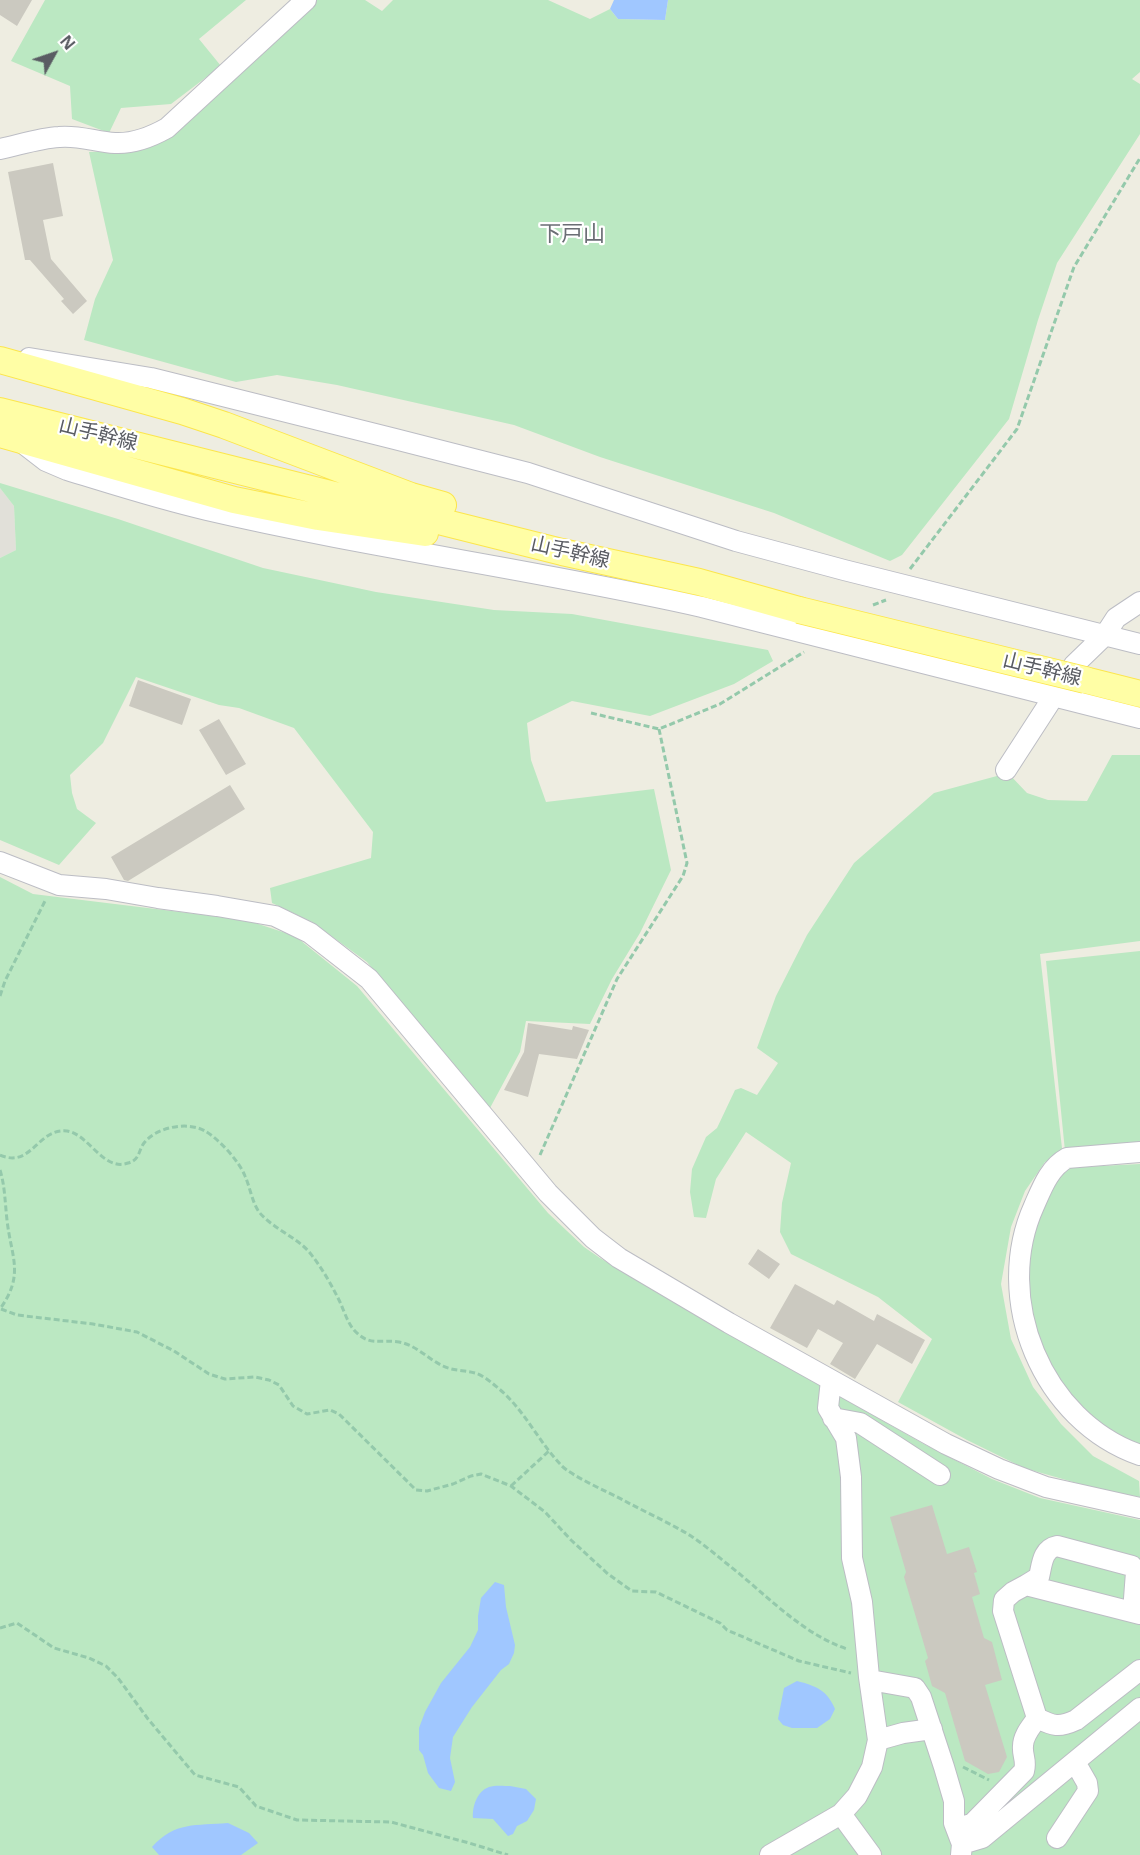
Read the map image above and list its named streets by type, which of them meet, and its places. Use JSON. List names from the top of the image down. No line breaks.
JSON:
{"streets":{"main road":["山手幹線"]},"districts":["下戸山"],"north":"top right"}
